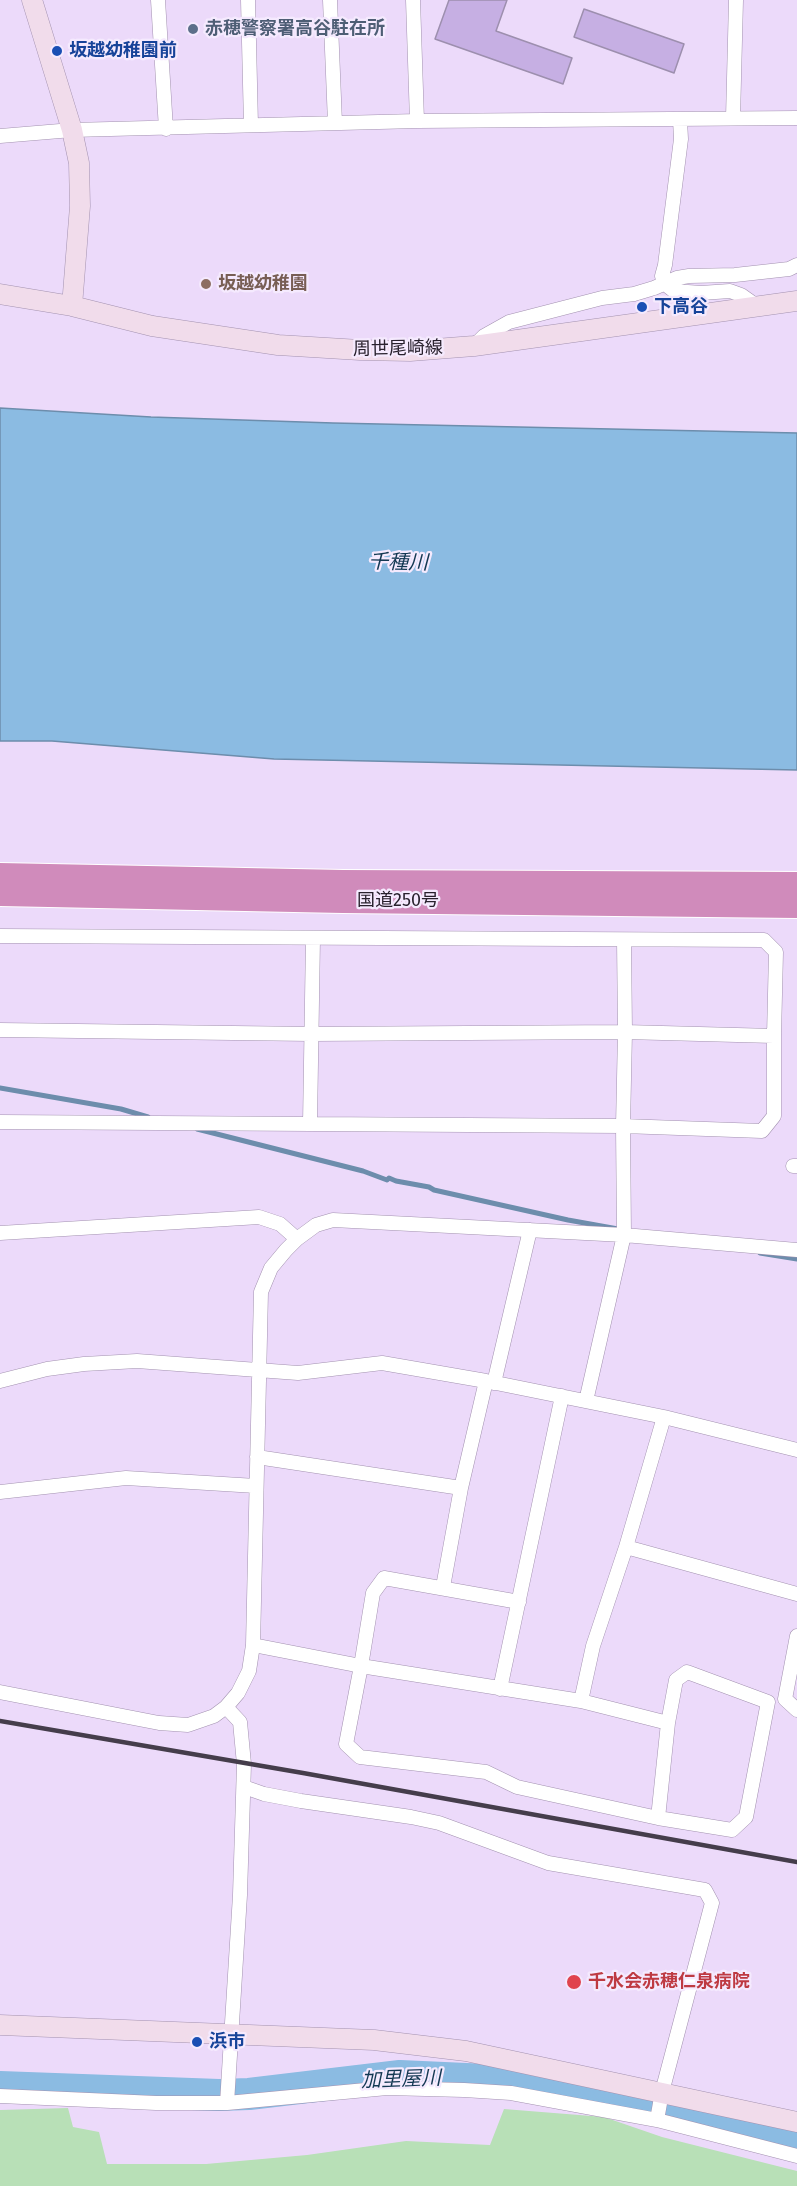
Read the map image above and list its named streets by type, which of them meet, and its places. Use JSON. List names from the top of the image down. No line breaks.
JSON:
{"streets":{"highway":["国道250号"],"street":["周世尾崎線"]},"water":["千種川","加里屋川"],"places":["赤穂警察署高谷駐在所","坂越幼稚園前","坂越幼稚園","下高谷","千水会赤穂仁泉病院","浜市"]}
